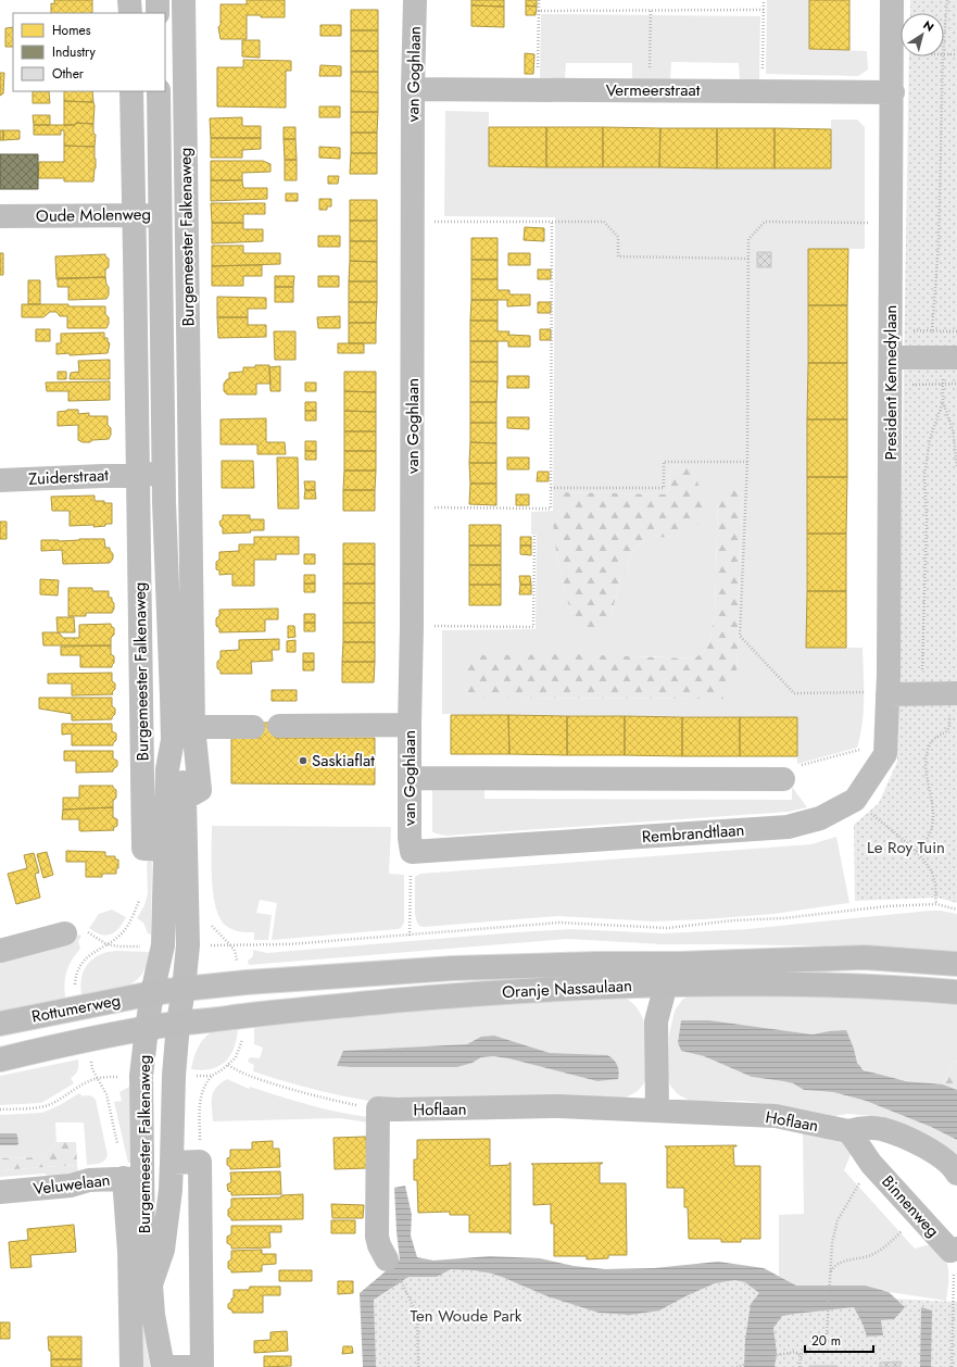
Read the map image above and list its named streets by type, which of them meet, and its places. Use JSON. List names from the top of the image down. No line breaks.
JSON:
{"streets":{"main road":["Oranje Nassaulaan","Rottumerweg"],"street":["van Goghlaan","Vermeerstraat","Oude Molenweg","Burgemeester Falkenaweg","President Kennedylaan","Zuiderstraat","Rembrandtlaan","Hoflaan","Veluwelaan","Binnenweg"]},"crossings":[["van Goghlaan","Vermeerstraat"],["van Goghlaan","Rembrandtlaan"],["Vermeerstraat","President Kennedylaan"],["Oude Molenweg","Burgemeester Falkenaweg"],["Burgemeester Falkenaweg","Zuiderstraat"],["Burgemeester Falkenaweg","Oranje Nassaulaan"],["Burgemeester Falkenaweg","Rottumerweg"],["Burgemeester Falkenaweg","Veluwelaan"],["President Kennedylaan","Rembrandtlaan"],["Oranje Nassaulaan","Rottumerweg"],["Hoflaan","Binnenweg"]],"parks":["Le Roy Tuin","Ten Woude Park"],"places":["Saskiaflat"],"legend":["Homes","Industry","Other"],"scale_bar":"20 m","north":"top right"}
